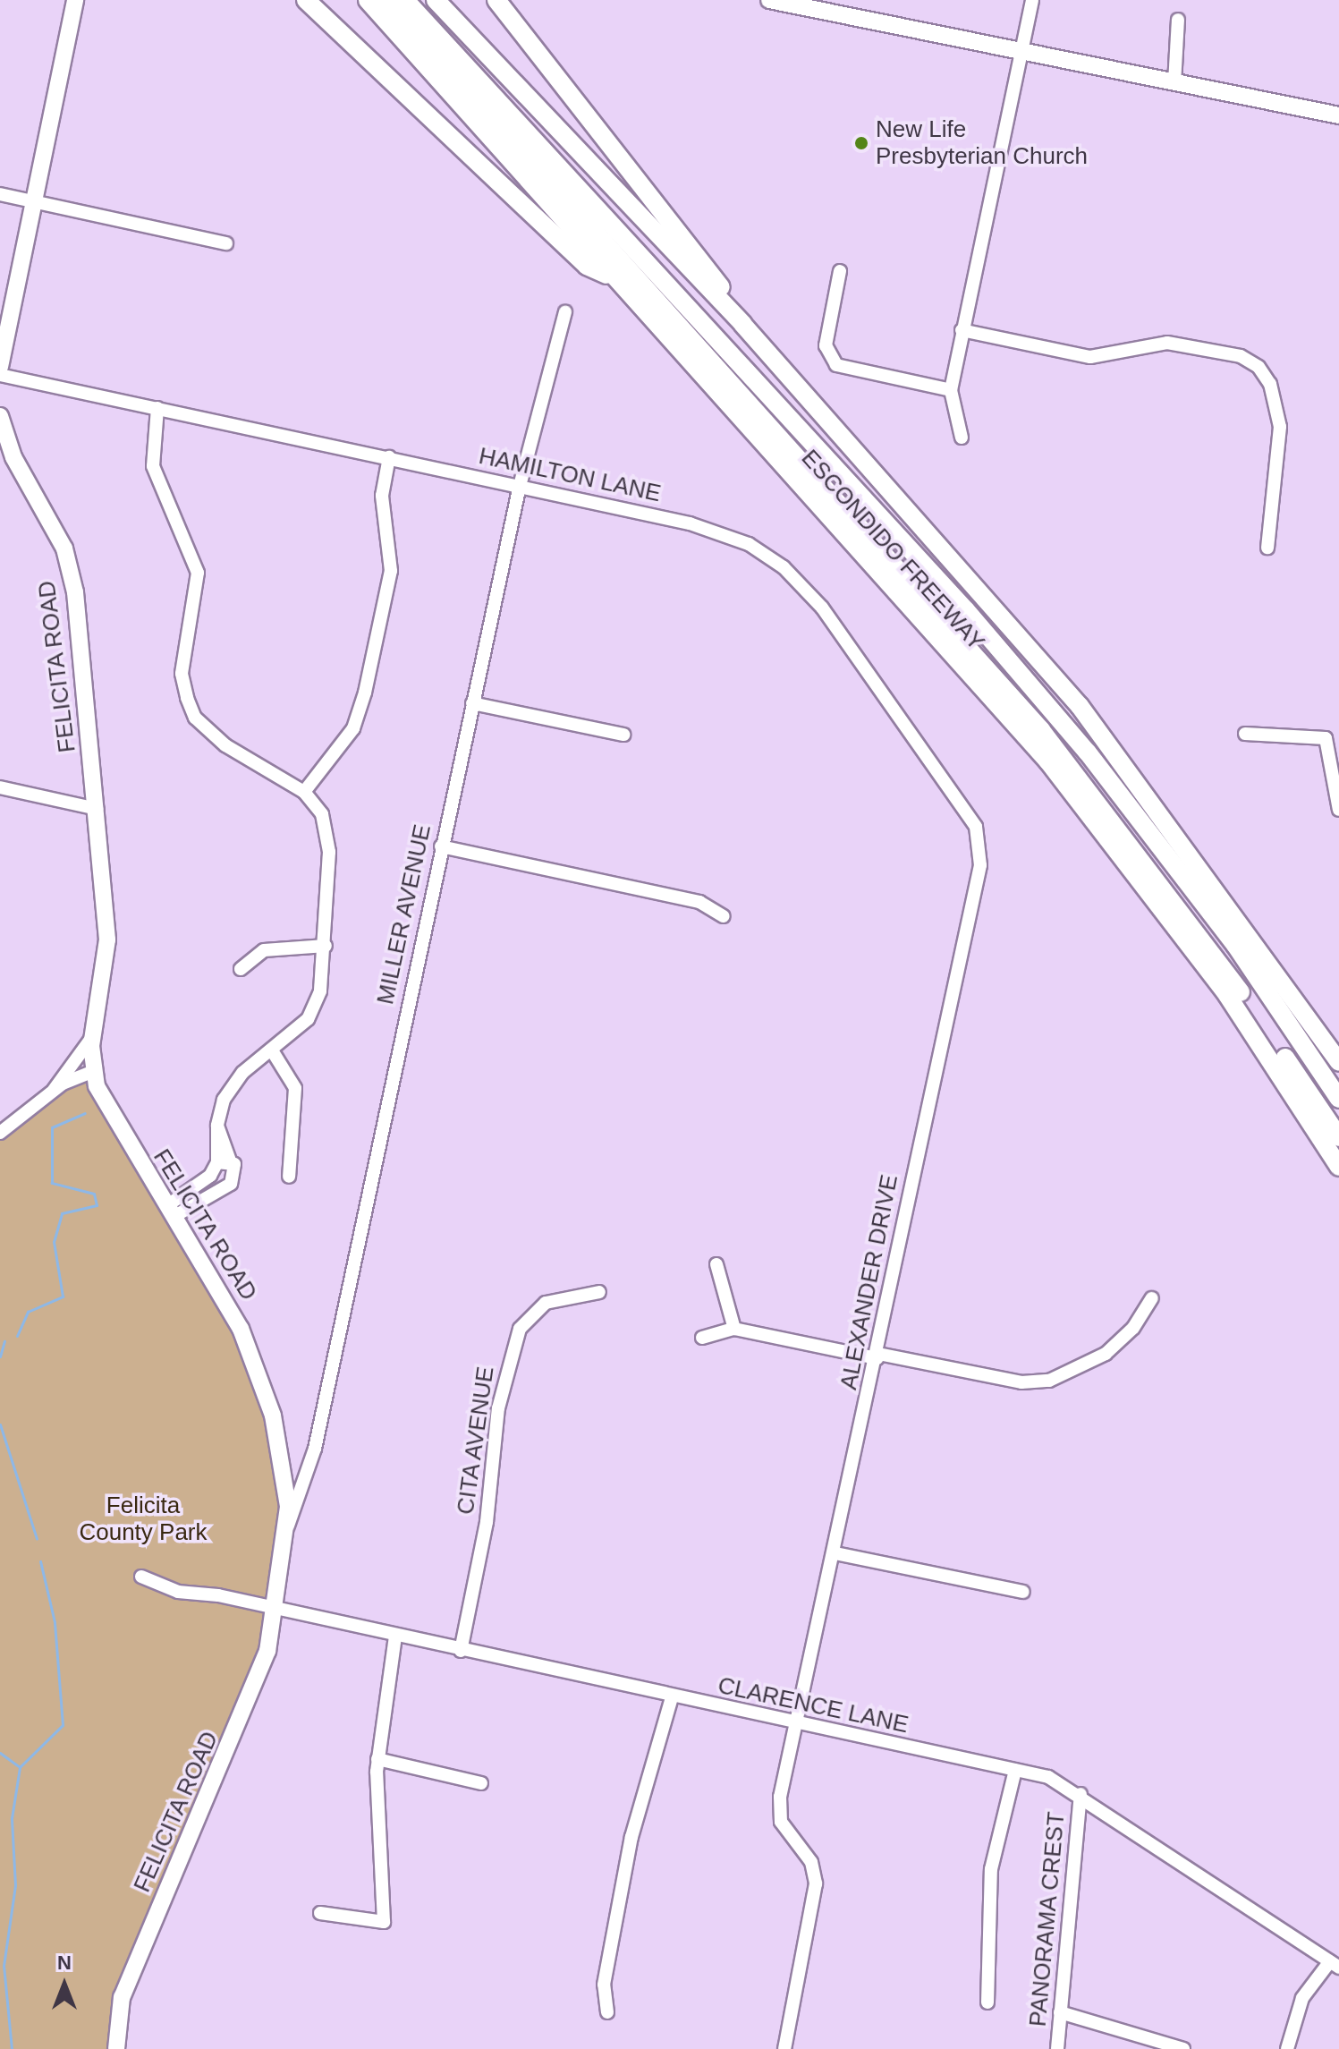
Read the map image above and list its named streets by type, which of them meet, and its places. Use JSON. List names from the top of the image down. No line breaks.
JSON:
{"streets":{"highway":["ESCONDIDO FREEWAY"],"main road":["FELICITA ROAD"],"street":["HAMILTON LANE","MILLER AVENUE","ALEXANDER DRIVE","CITA AVENUE","CLARENCE LANE","PANORAMA CREST"]},"crossings":[["HAMILTON LANE","MILLER AVENUE"],["HAMILTON LANE","ALEXANDER DRIVE"],["FELICITA ROAD","MILLER AVENUE"],["FELICITA ROAD","CLARENCE LANE"],["ALEXANDER DRIVE","CLARENCE LANE"],["CITA AVENUE","CLARENCE LANE"],["CLARENCE LANE","PANORAMA CREST"]],"parks":["Felicita County Park"],"places":["New Life Presbyterian Church"],"north":"top"}
